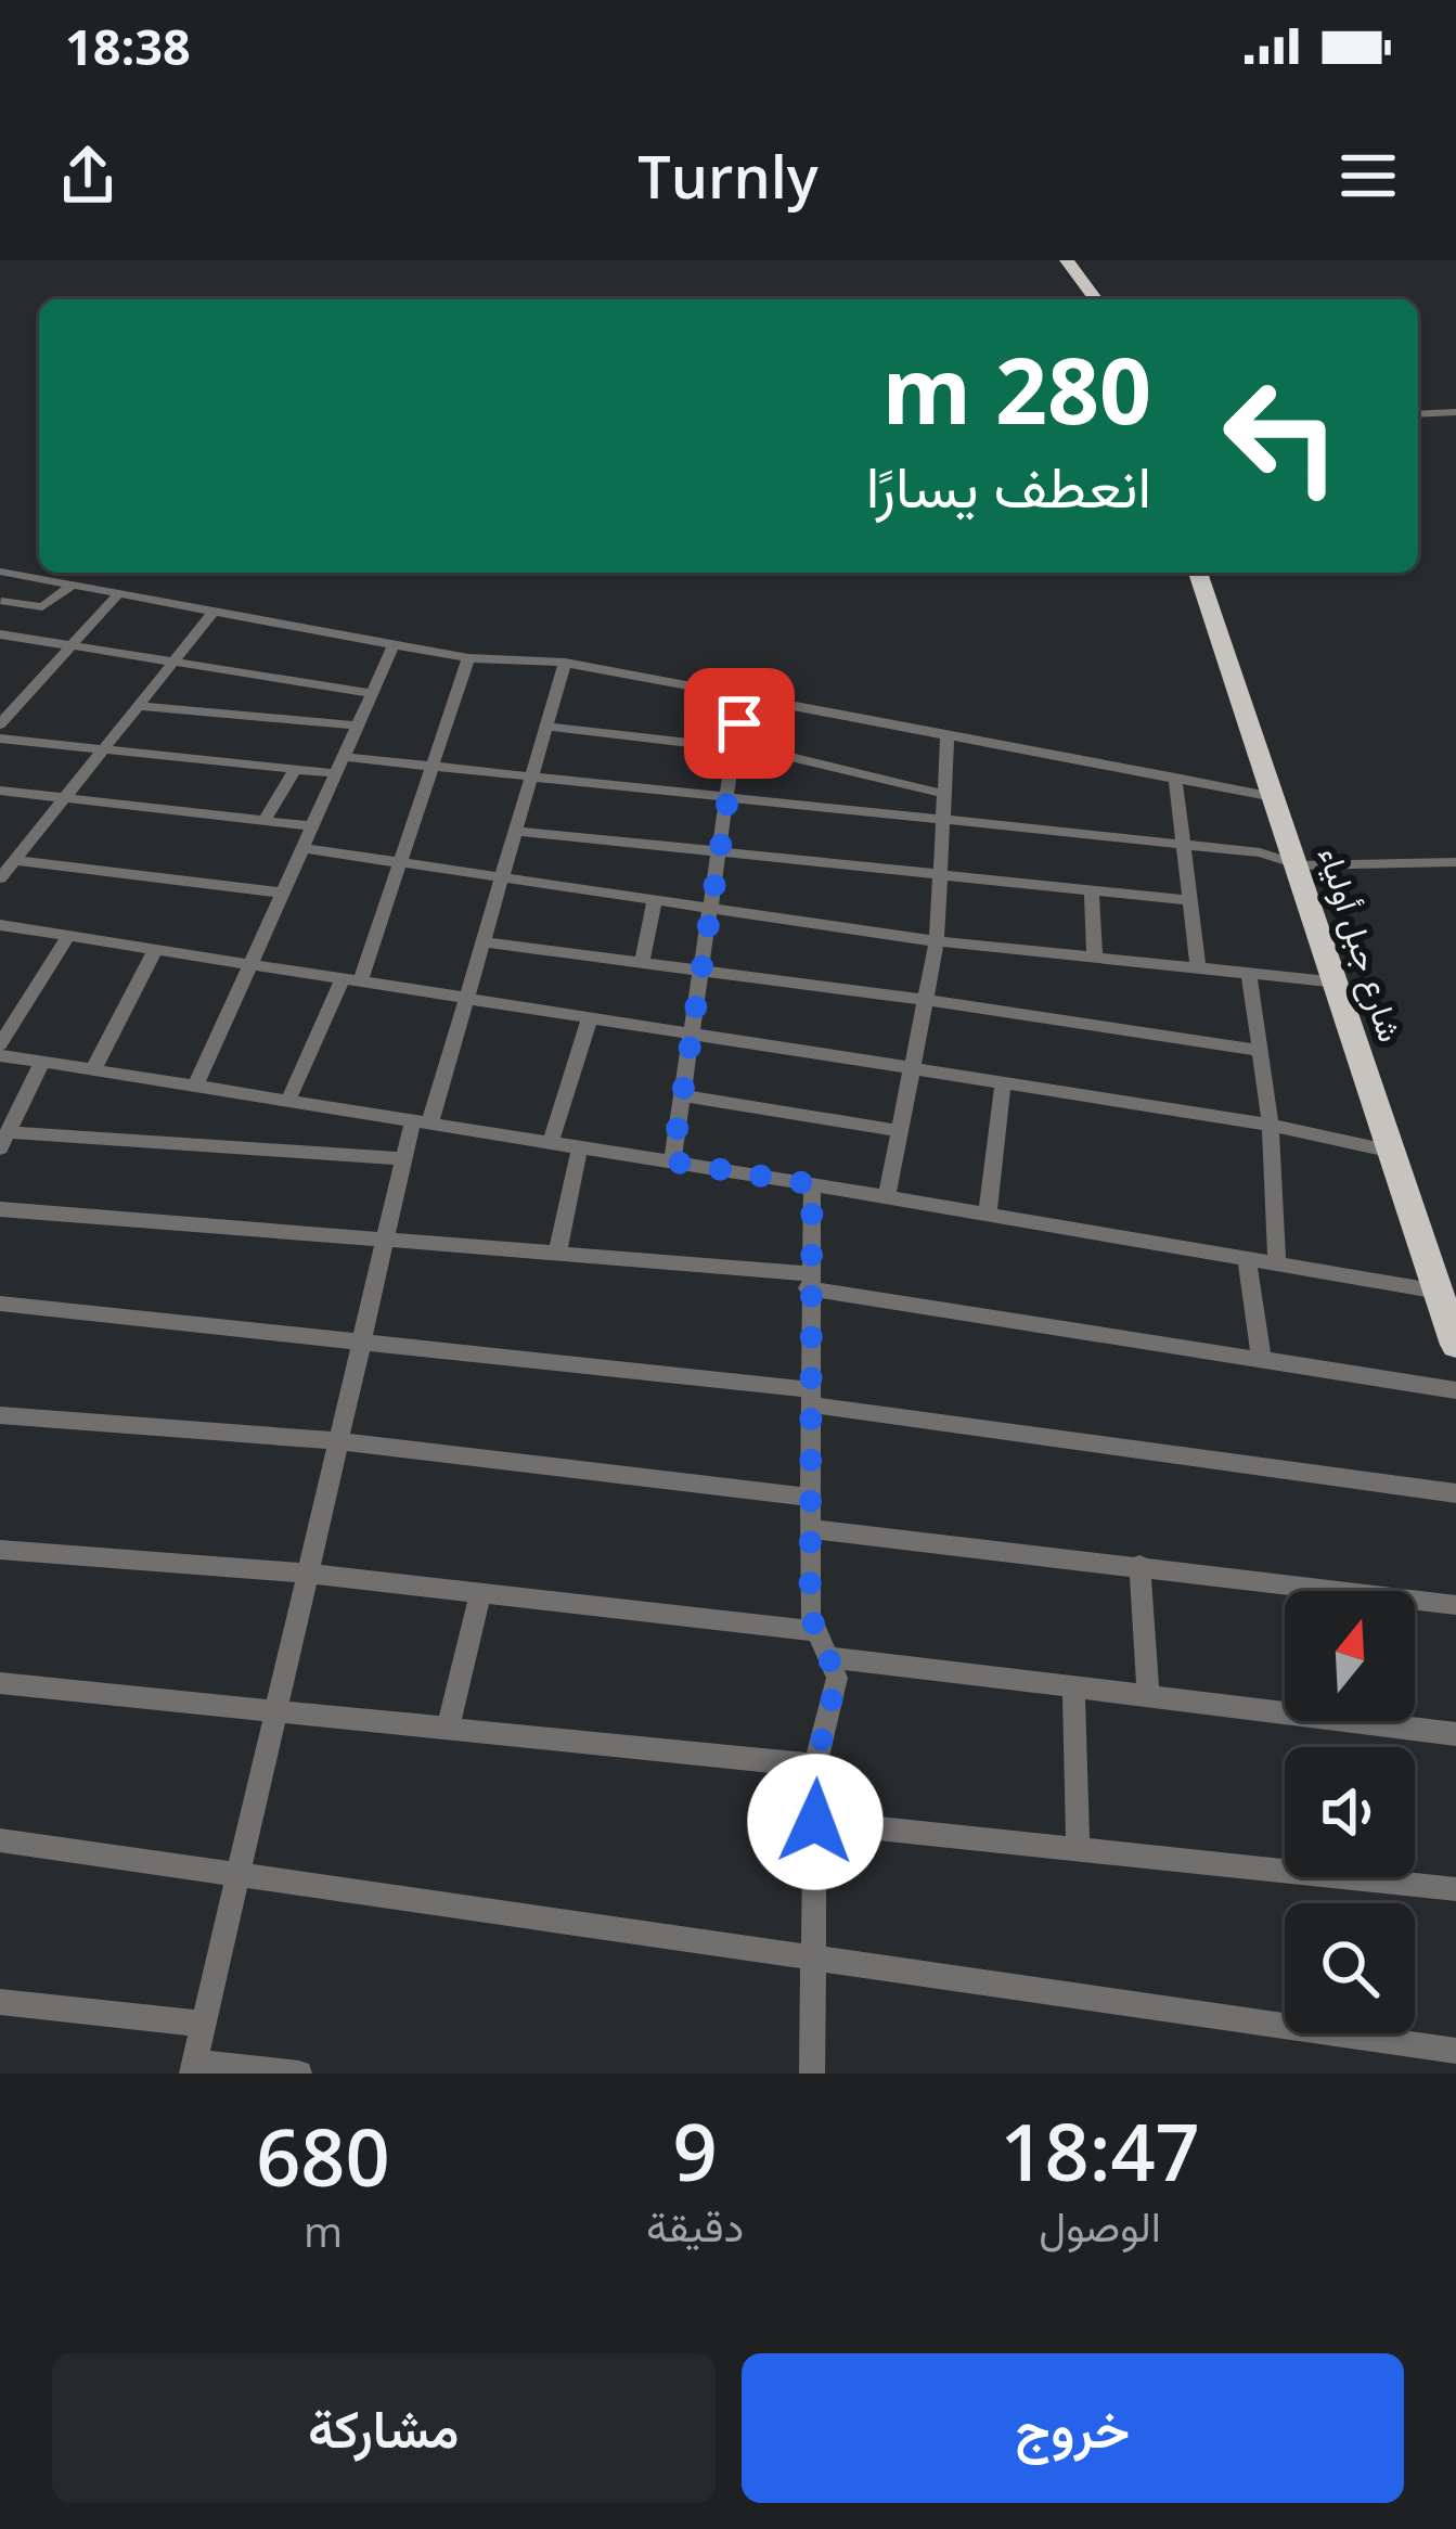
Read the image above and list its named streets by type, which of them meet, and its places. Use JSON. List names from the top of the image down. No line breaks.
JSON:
{"streets":{"highway":["شارع جبل أولياء"]},"north":"top","page":{"status":"18:38","header":"Turnly","turn":["280 m","انعطف يسارًا"],"eta":["18:47","الوصول","9","دقيقة","680","m"],"buttons":["خروج","مشاركة"]}}
